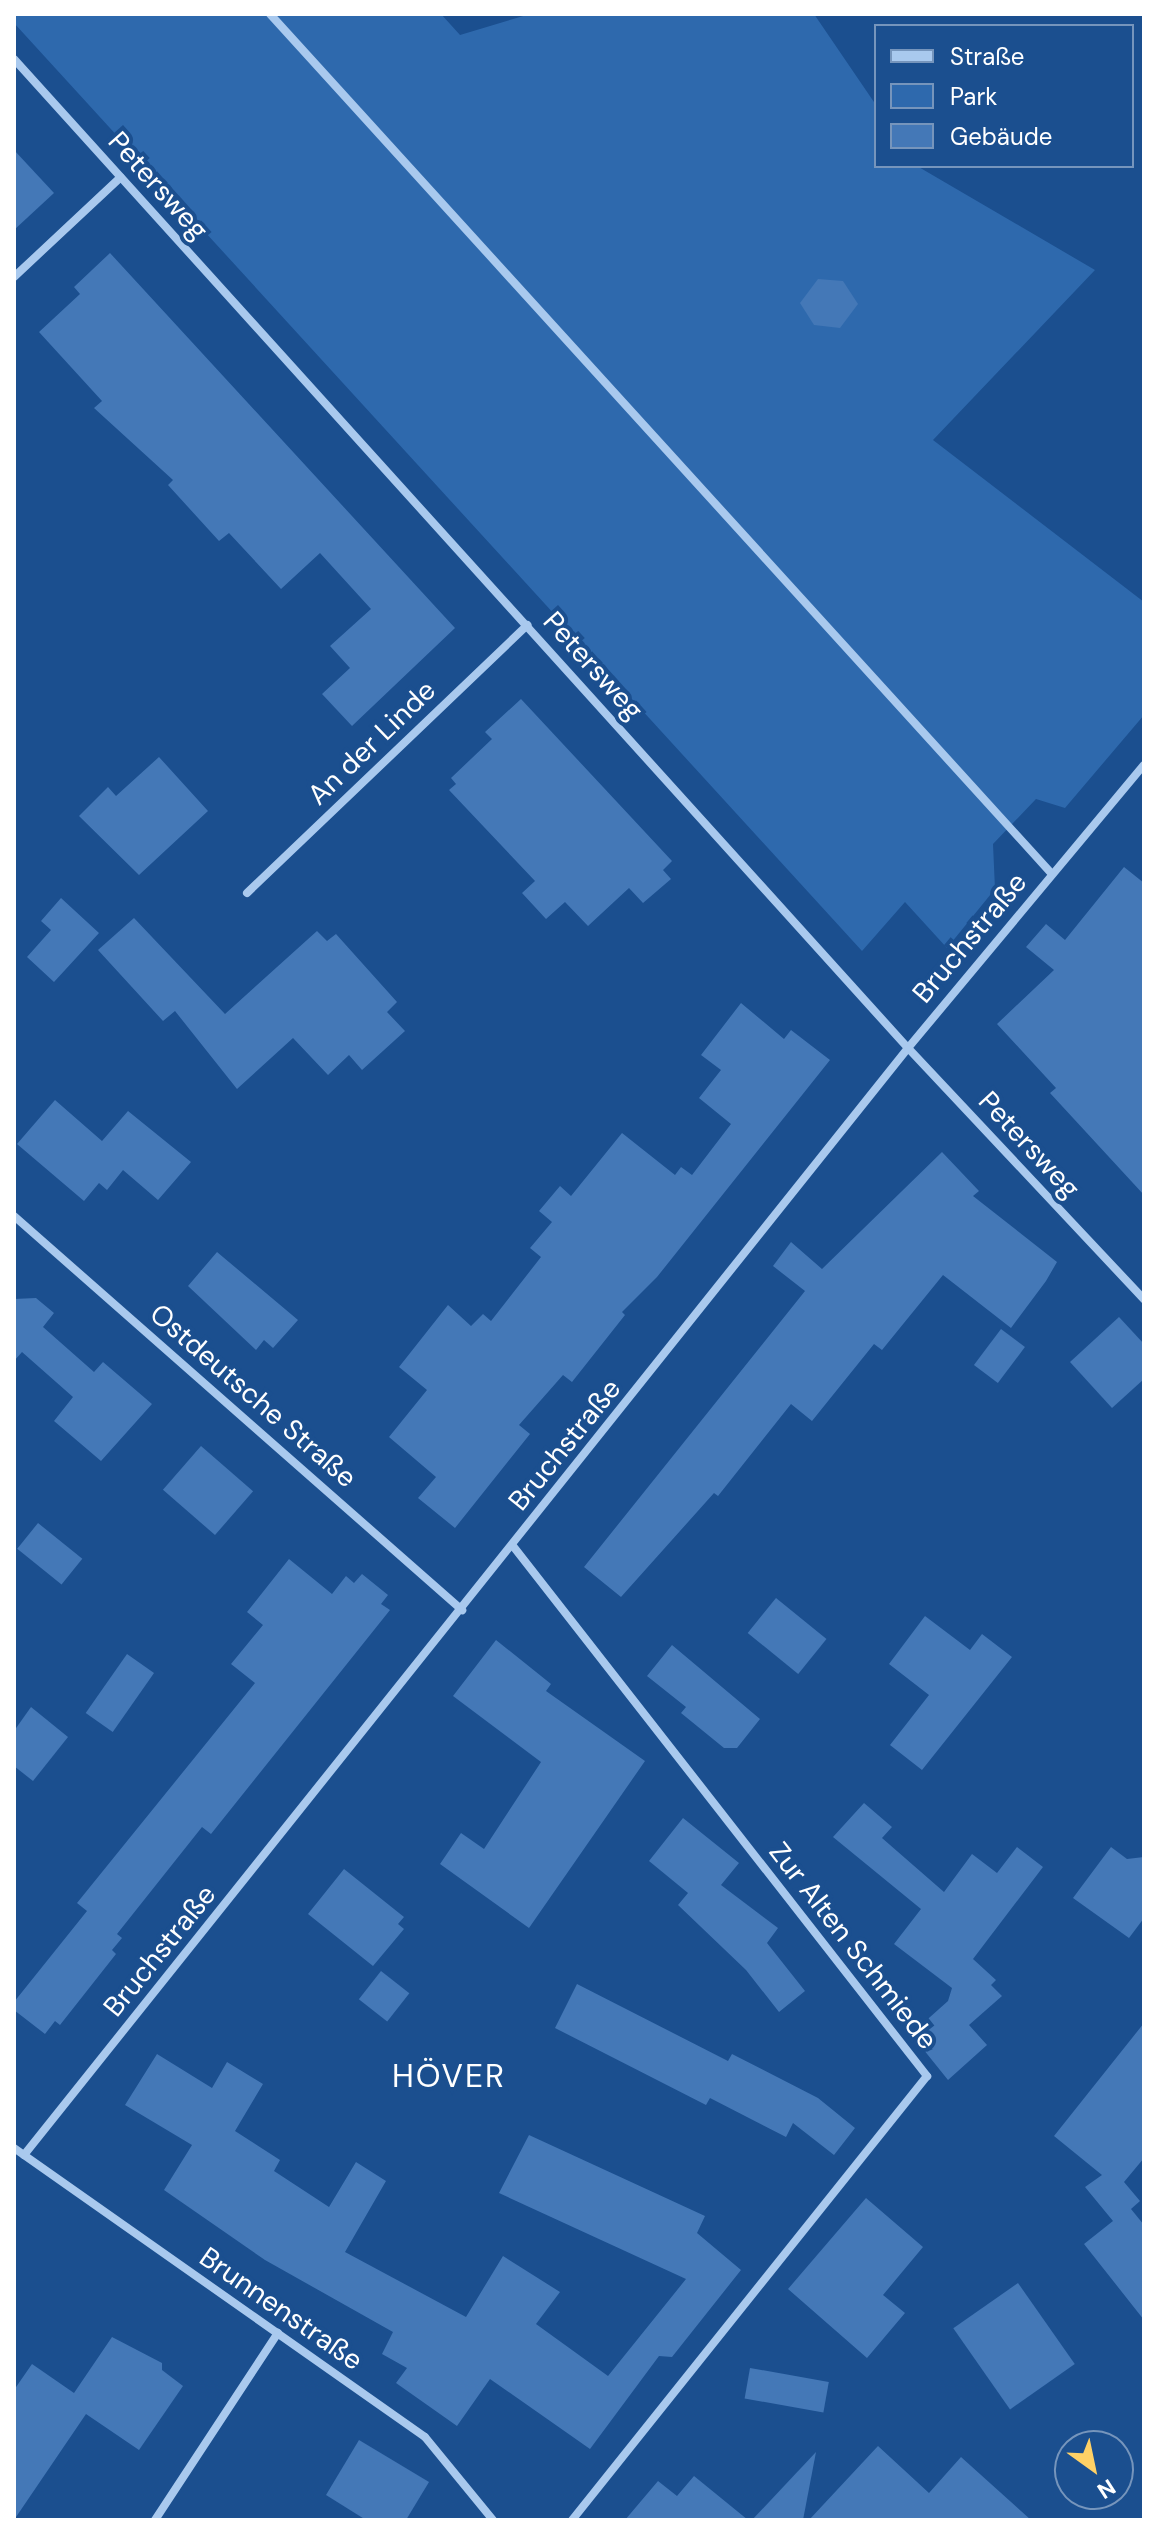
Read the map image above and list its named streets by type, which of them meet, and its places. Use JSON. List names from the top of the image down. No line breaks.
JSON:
{"streets":{"street":["Petersweg","An der Linde","Bruchstraße","Ostdeutsche Straße","Zur Alten Schmiede","Brunnenstraße"]},"crossings":[["Petersweg","An der Linde"],["Petersweg","Bruchstraße"],["Bruchstraße","Ostdeutsche Straße"],["Bruchstraße","Zur Alten Schmiede"],["Bruchstraße","Brunnenstraße"]],"districts":["HÖVER"],"legend":["Straße","Park","Gebäude"],"north":"bottom right"}
